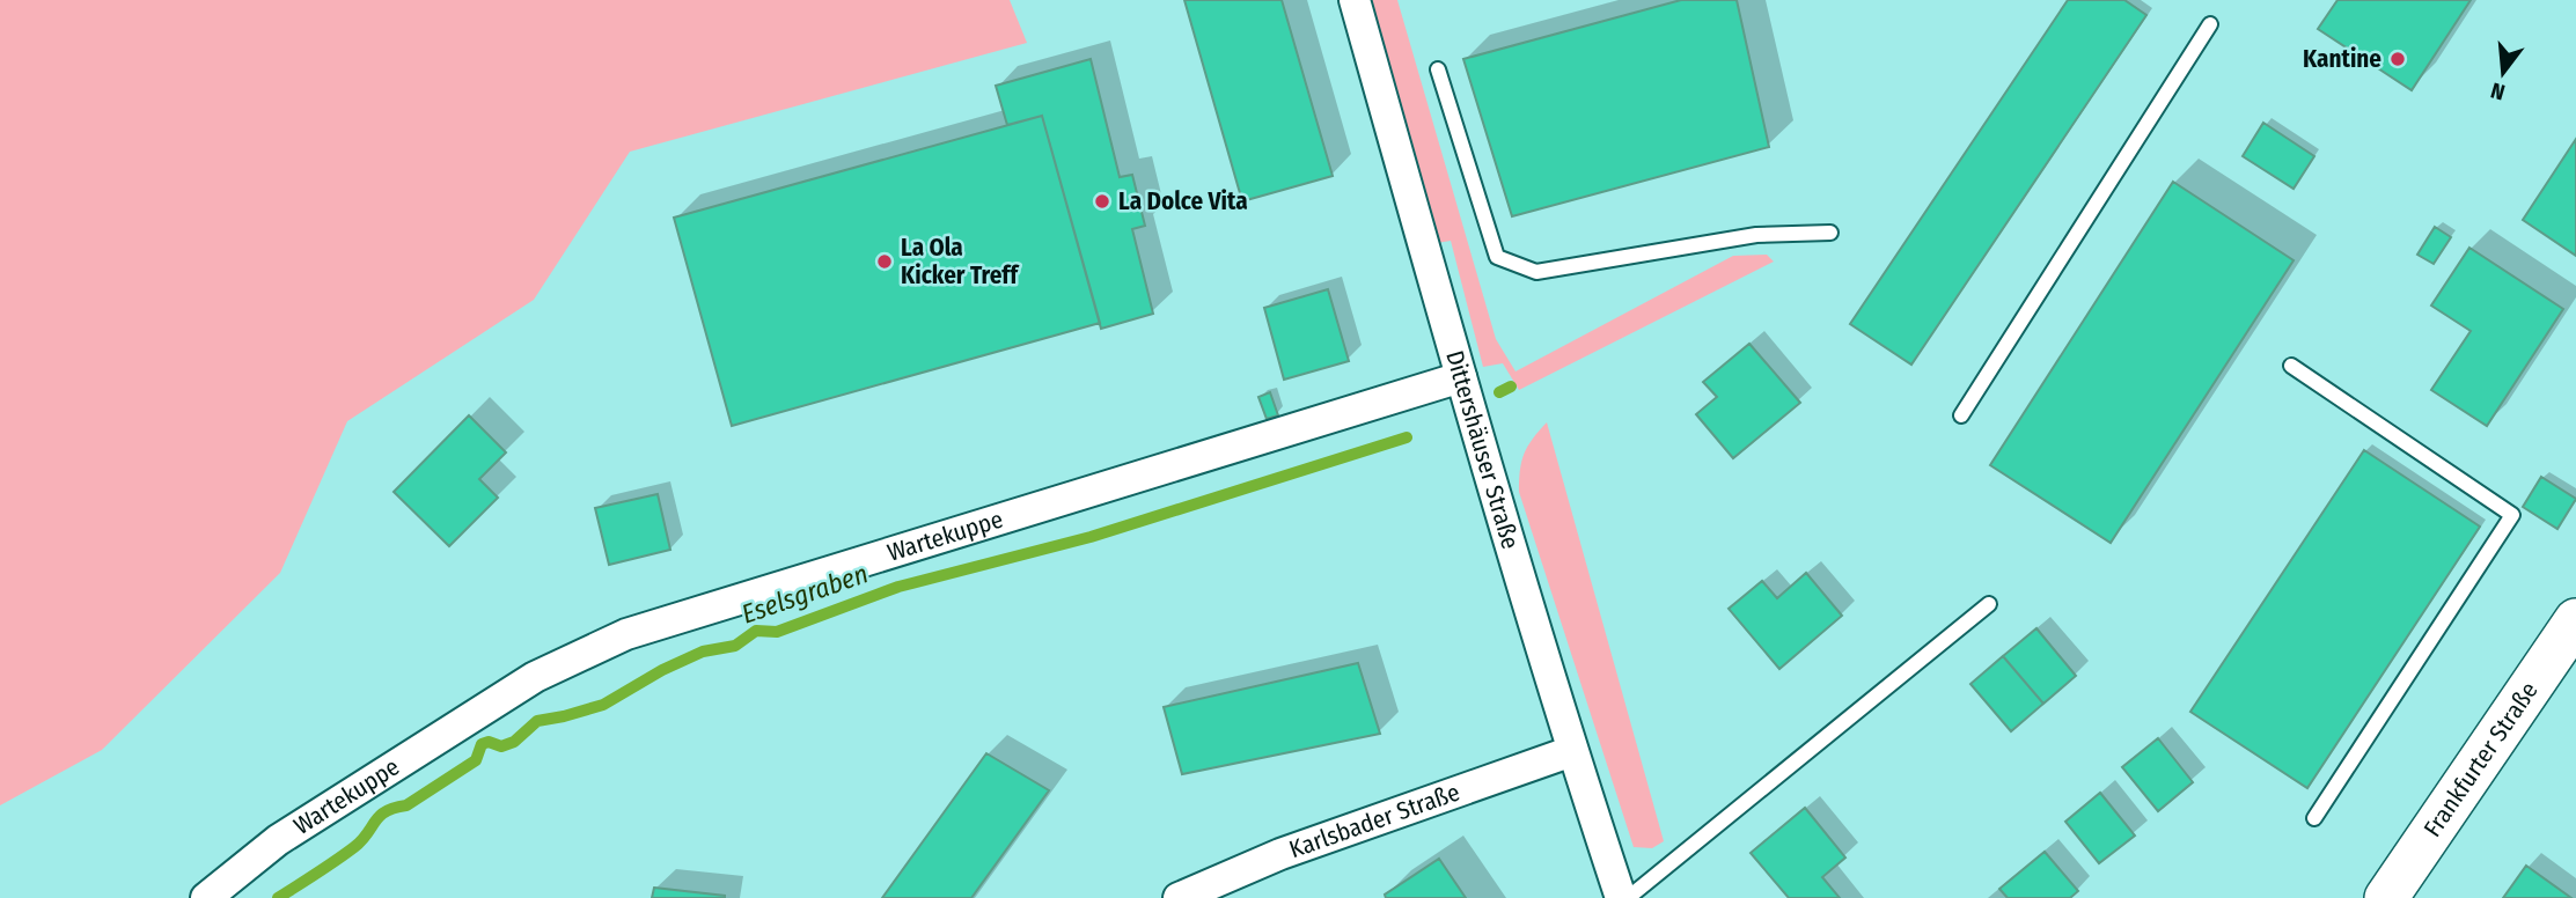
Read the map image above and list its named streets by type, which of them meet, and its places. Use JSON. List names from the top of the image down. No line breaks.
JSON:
{"streets":{"main road":["Frankfurter Straße"],"street":["Dittershäuser Straße","Wartekuppe","Karlsbader Straße"]},"crossings":[["Dittershäuser Straße","Wartekuppe"],["Dittershäuser Straße","Karlsbader Straße"]],"water":["Eselsgraben"],"places":["Kantine","La Dolce Vita","La Ola Kicker Treff"],"north":"bottom"}
